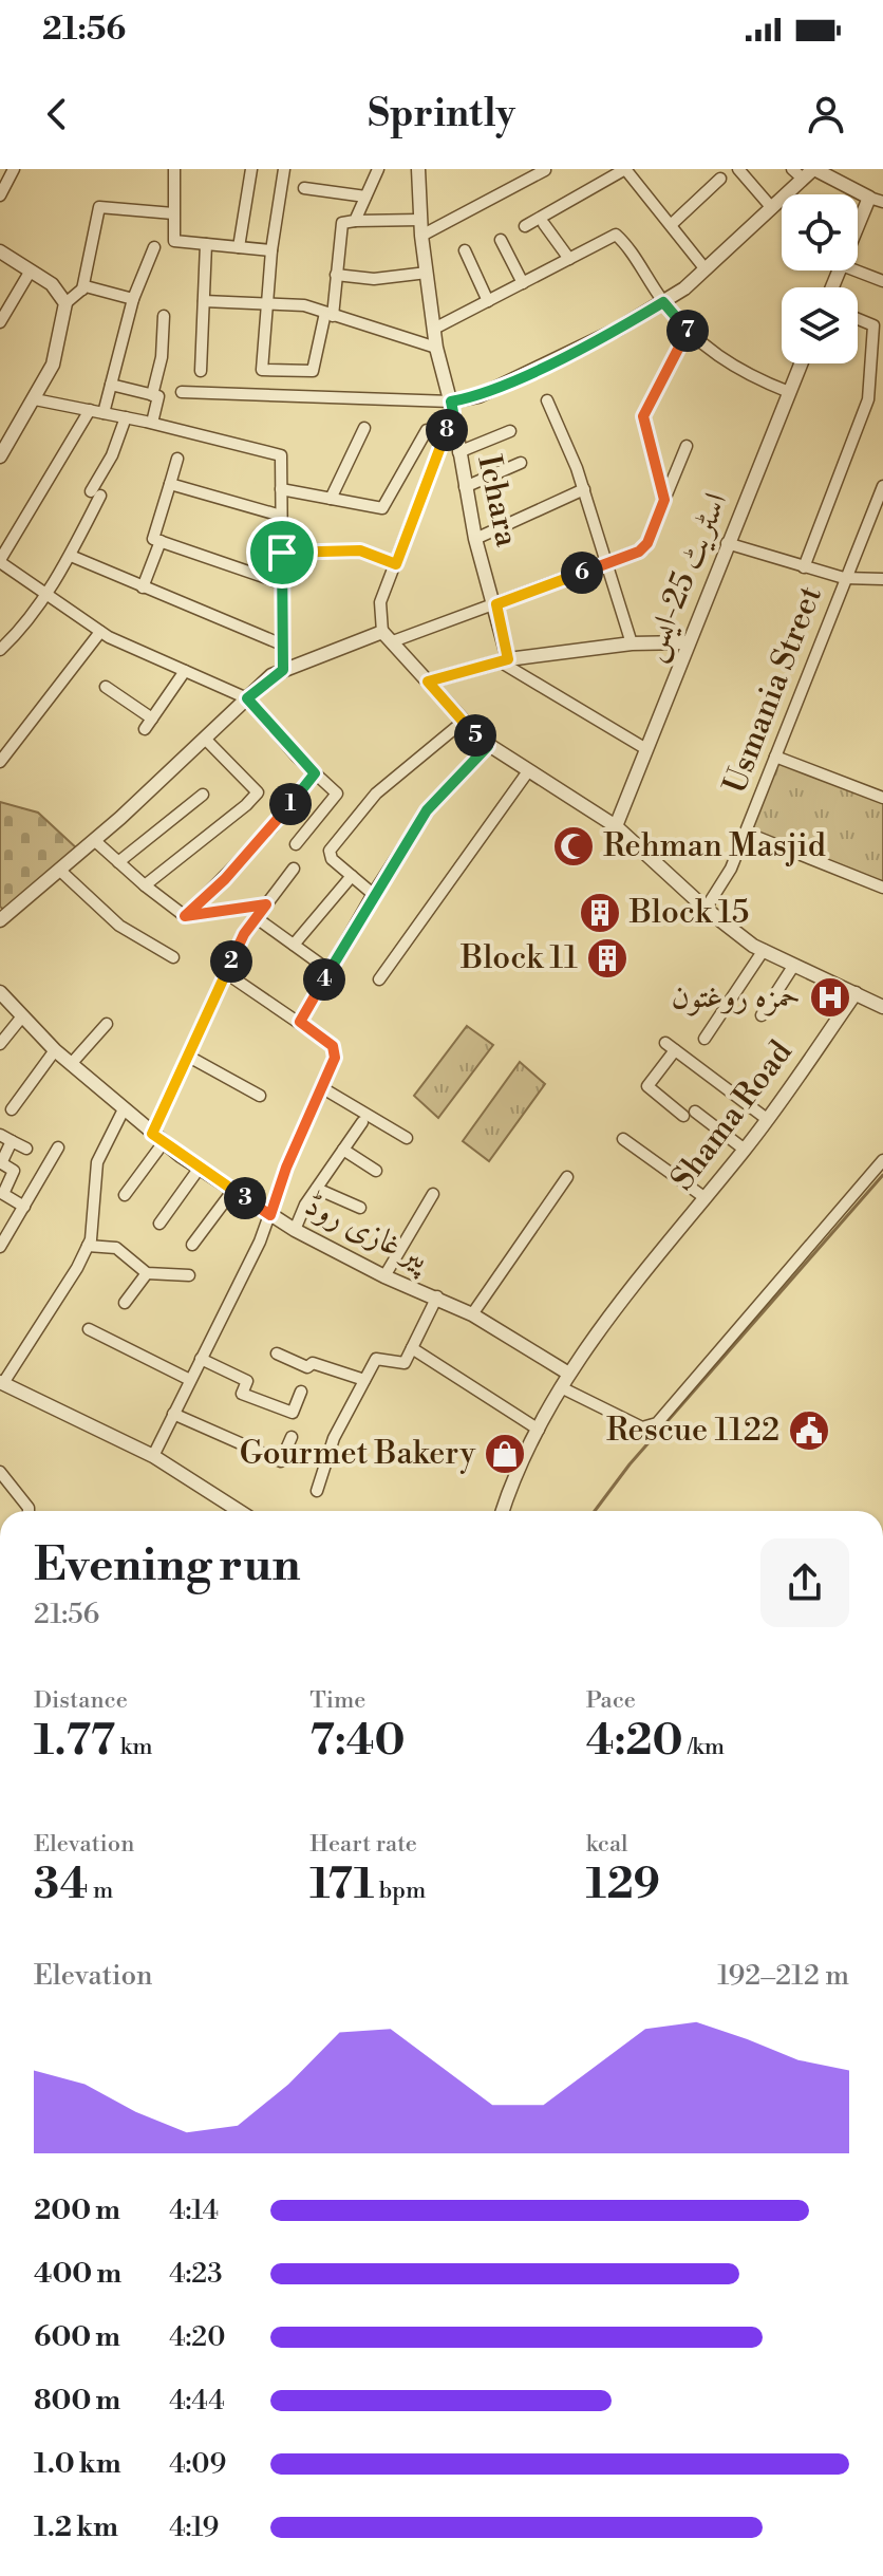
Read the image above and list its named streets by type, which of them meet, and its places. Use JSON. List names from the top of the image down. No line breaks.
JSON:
{"streets":{"street":["Ichara","اسٹریٹ 25-ایس","Usmania Street","Shama Road","پیر غازی روڈ"]},"crossings":[["Shama Road","پیر غازی روڈ"]],"places":{"mosque":["Rehman Masjid"],"building":["Block 15","Block 11"],"hospital":["حمزه روغتون"],"public building":["Rescue 1122"],"shop":["Gourmet Bakery"]},"page":{"status":"21:56","header":"Sprintly","pins":["7","8","6","5","1","2","4","3"],"heading":["Evening run","21:56"],"stats":[["Distance","1.77 km"],["Time","7:40"],["Pace","4:20 /km"],["Elevation","34 m"],["Heart rate","171 bpm"],["kcal","129"]],"chart":["Elevation","192–212 m"],"list":[{"name":"200 m","note":"4:14"},{"name":"400 m","note":"4:23"},{"name":"600 m","note":"4:20"},{"name":"800 m","note":"4:44"},{"name":"1.0 km","note":"4:09"},{"name":"1.2 km","note":"4:19"}]}}
